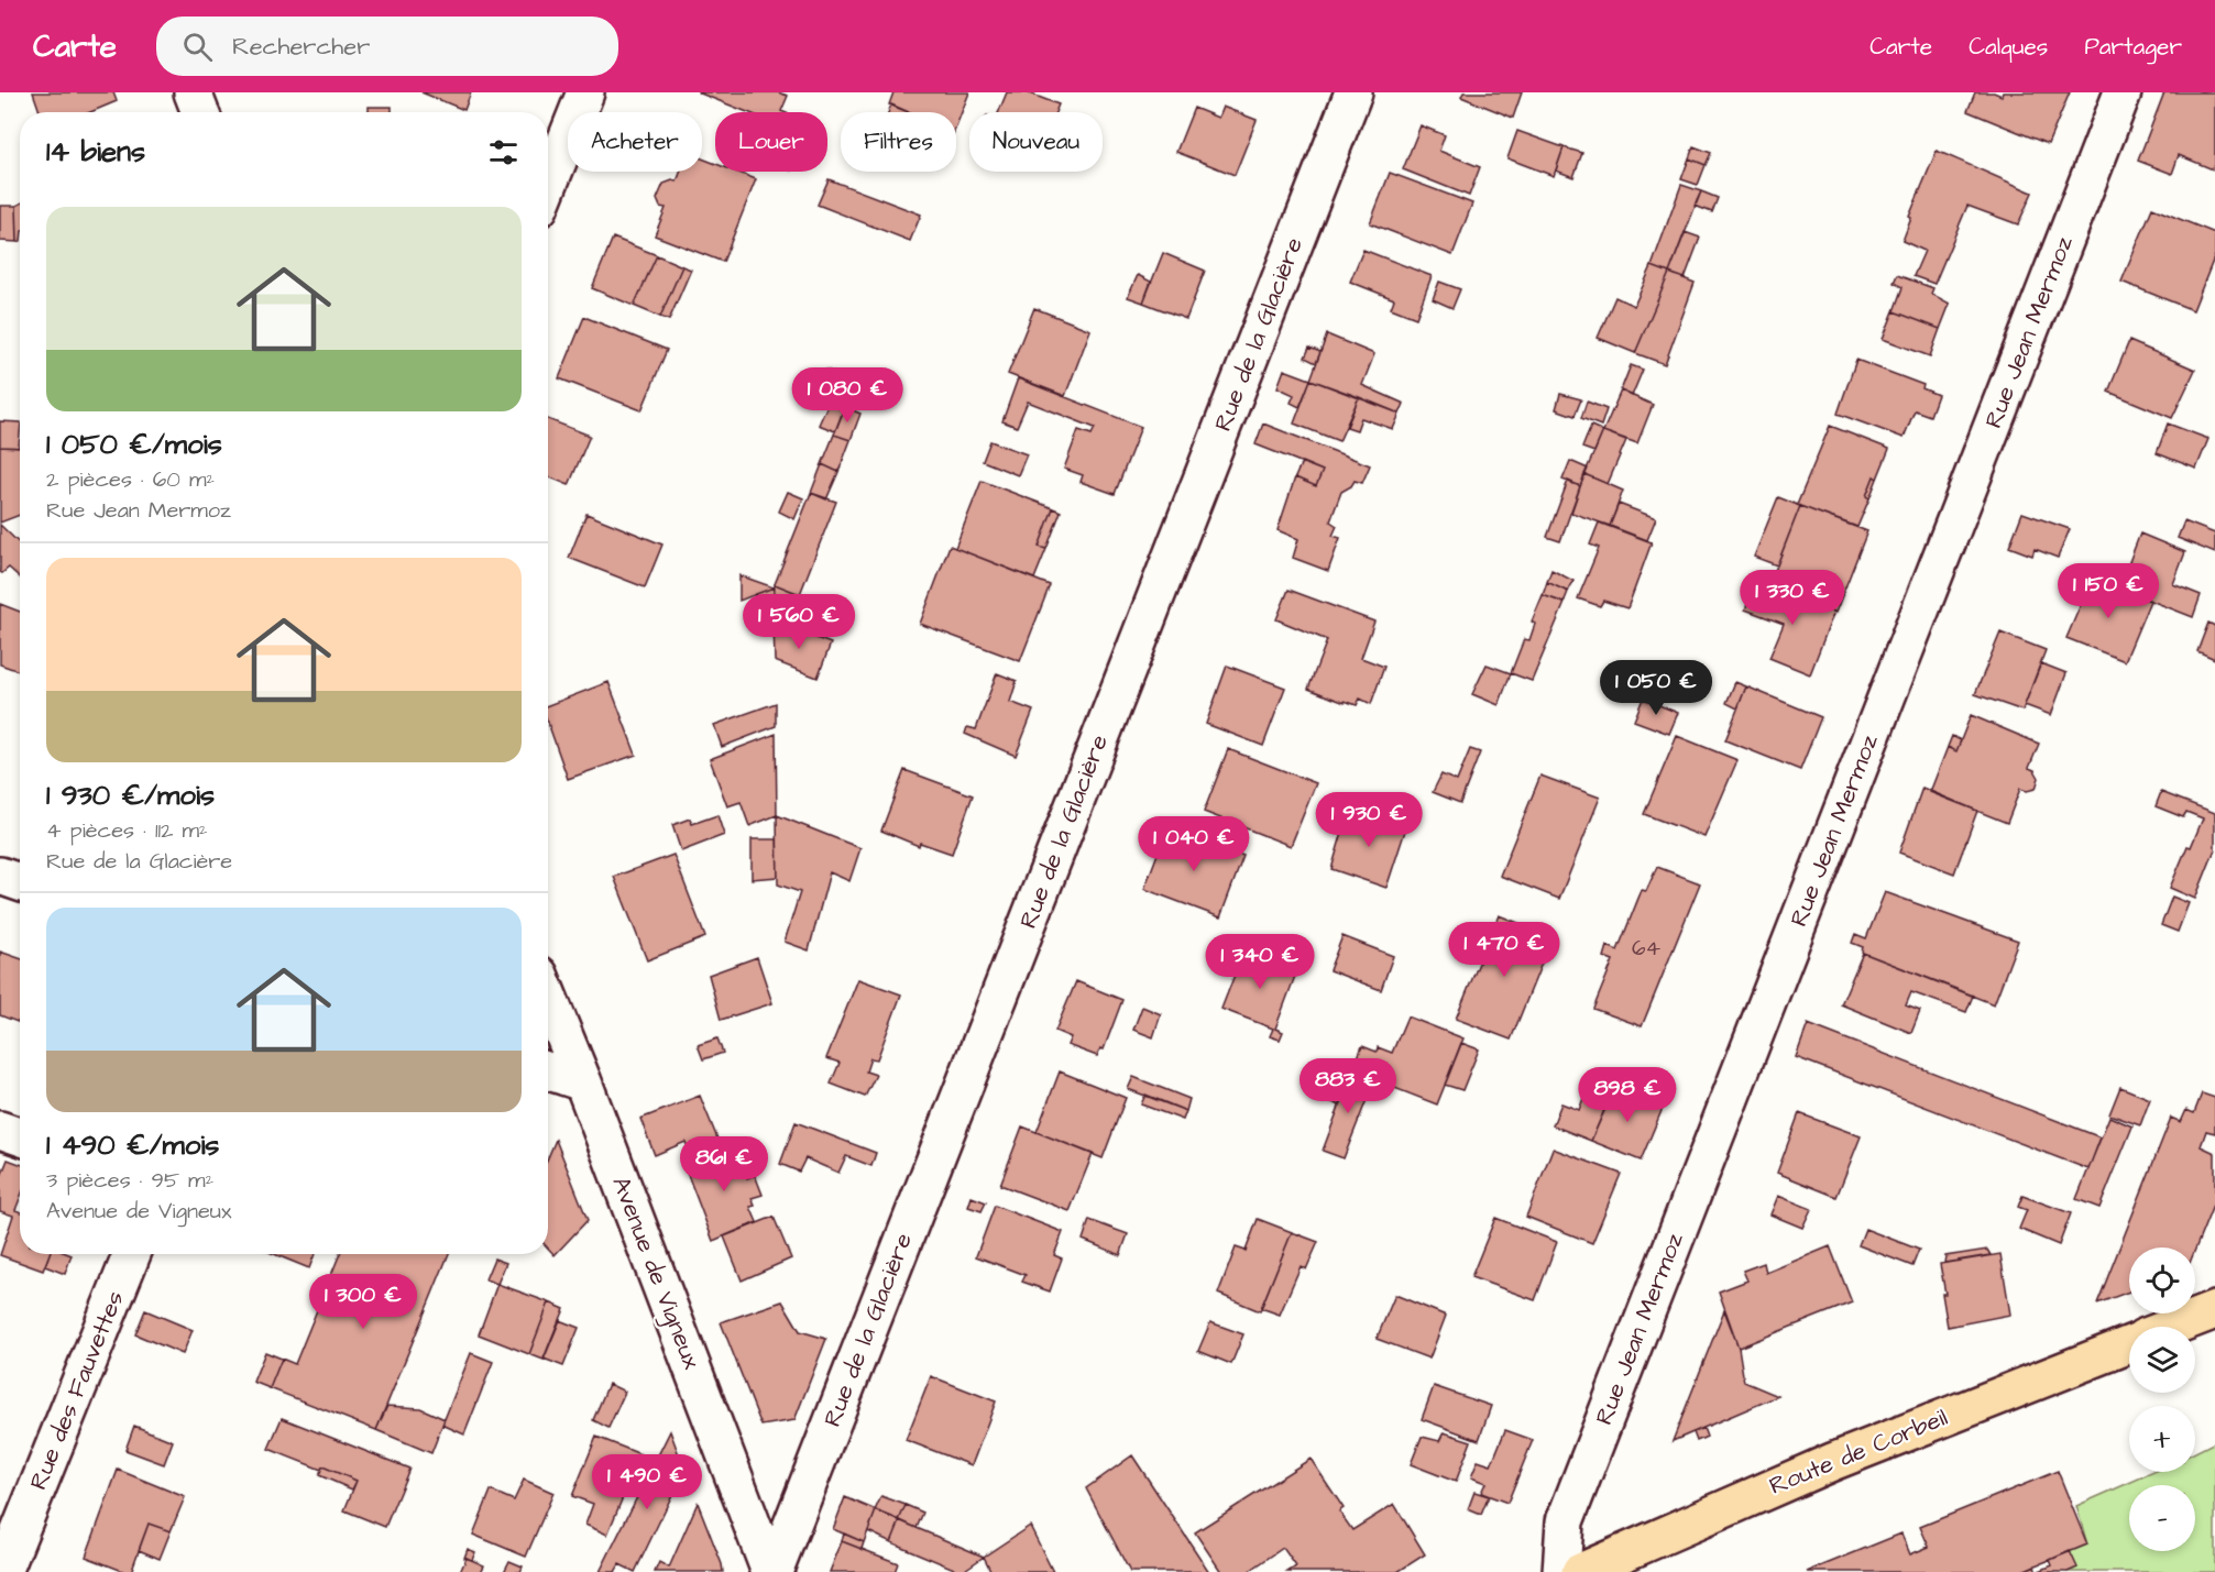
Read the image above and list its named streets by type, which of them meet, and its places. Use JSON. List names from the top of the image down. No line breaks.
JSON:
{"streets":{"main road":["Route de Corbeil"],"street":["Rue Jean Mermoz","Rue de la Glacière","Avenue de Vigneux","Rue des Fauvettes"]},"crossings":[["Rue de la Glacière","Avenue de Vigneux"]],"house_numbers":["64"],"page":{"header":"Carte","search":"Rechercher","nav":["Carte","Calques","Partager"],"chip":["Acheter","Louer","Filtres","Nouveau"],"heading":"14 biens","list":[{"name":"1 050 €/mois","note":"2 pièces · 60 m² · Rue Jean Mermoz"},{"name":"1 930 €/mois","note":"4 pièces · 112 m² · Rue de la Glacière"},{"name":"1 490 €/mois","note":"3 pièces · 95 m² · Avenue de Vigneux"}],"price":["1 080 €","1 150 €","1 330 €","1 560 €","1 050 €","1 930 €","1 040 €","1 470 €","1 340 €","883 €","898 €","861 €","1 300 €","1 490 €"],"map_buttons":["+","−"]}}
